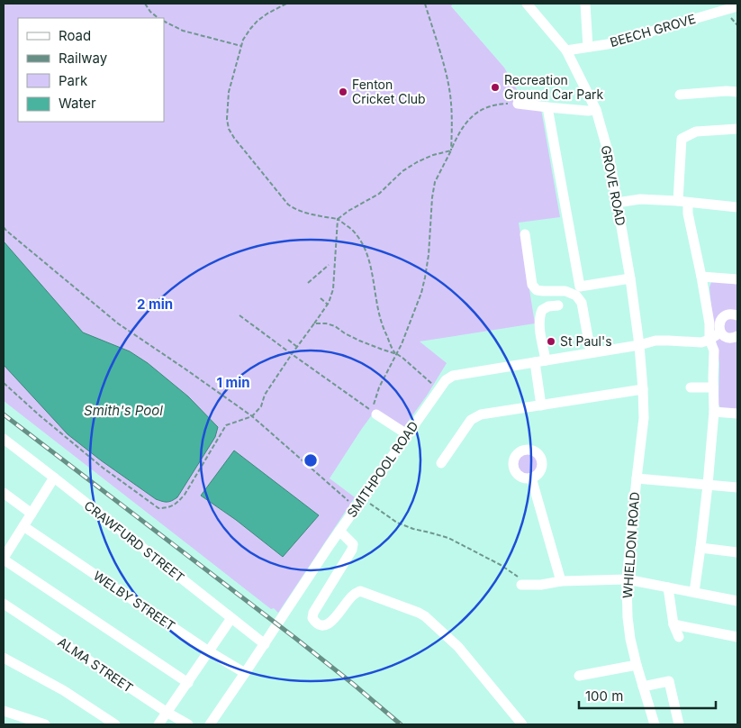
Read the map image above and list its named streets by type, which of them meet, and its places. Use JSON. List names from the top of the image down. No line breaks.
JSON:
{"streets":{"street":["BEECH GROVE","GROVE ROAD","SMITHPOOL ROAD","CRAWFURD STREET","WHIELDON ROAD","WELBY STREET","ALMA STREET"]},"crossings":[["BEECH GROVE","GROVE ROAD"],["GROVE ROAD","SMITHPOOL ROAD"],["GROVE ROAD","WHIELDON ROAD"],["SMITHPOOL ROAD","CRAWFURD STREET"],["SMITHPOOL ROAD","WELBY STREET"]],"water":["Smith's Pool"],"places":["Recreation Ground Car Park","Fenton Cricket Club","St Paul's"],"legend":["Road","Railway","Park","Water"],"scale_bar":"100 m","rings":["2 min","1 min"]}
